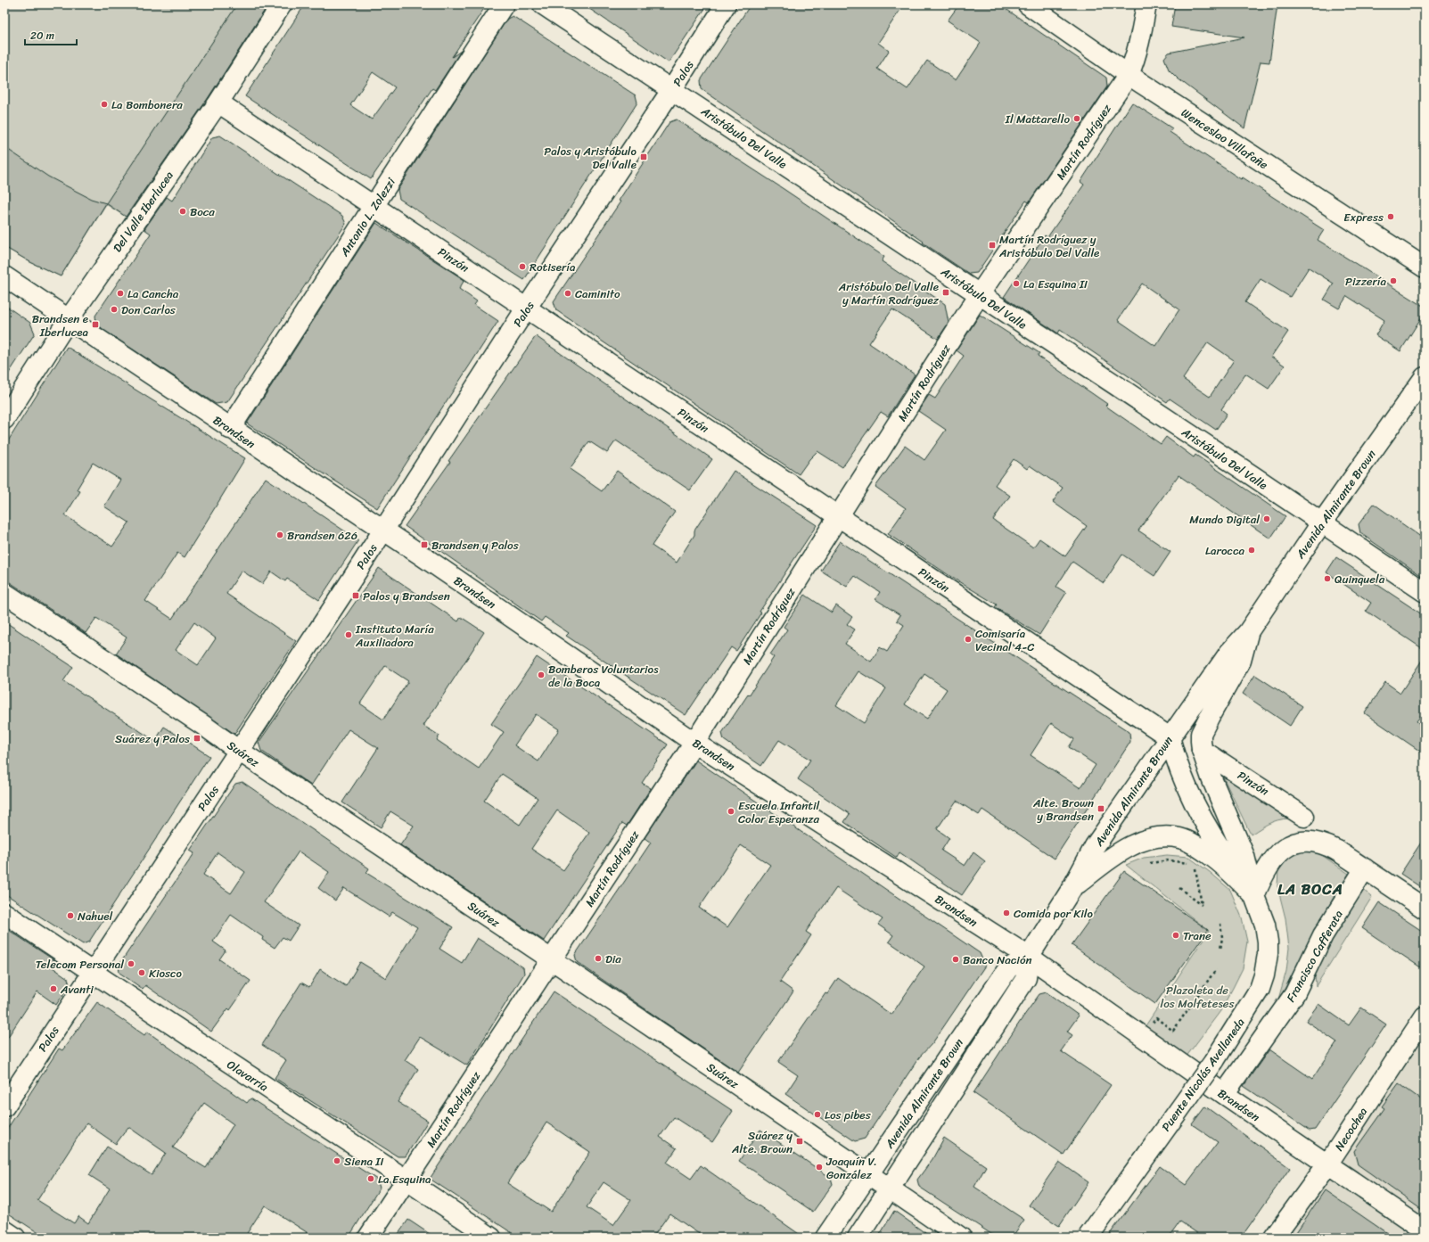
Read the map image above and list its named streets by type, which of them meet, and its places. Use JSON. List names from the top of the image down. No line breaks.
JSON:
{"streets":{"street":["Palos","Aristóbulo Del Valle","Wenceslao Villafañe","Martín Rodríguez","Del Valle Iberlucea","Antonio L. Zolezzi","Pinzón","Brandsen","Avenida Almirante Brown","Suárez","Francisco Cafferata","Puente Nicolás Avellaneda","Olavarría","Necochea"]},"crossings":[["Palos","Aristóbulo Del Valle"],["Palos","Pinzón"],["Palos","Brandsen"],["Palos","Suárez"],["Palos","Olavarría"],["Aristóbulo Del Valle","Martín Rodríguez"],["Aristóbulo Del Valle","Avenida Almirante Brown"],["Wenceslao Villafañe","Martín Rodríguez"],["Martín Rodríguez","Pinzón"],["Martín Rodríguez","Brandsen"],["Martín Rodríguez","Suárez"],["Martín Rodríguez","Olavarría"],["Del Valle Iberlucea","Pinzón"],["Del Valle Iberlucea","Brandsen"],["Antonio L. Zolezzi","Pinzón"],["Antonio L. Zolezzi","Brandsen"],["Pinzón","Avenida Almirante Brown"],["Pinzón","Puente Nicolás Avellaneda"],["Brandsen","Avenida Almirante Brown"],["Brandsen","Francisco Cafferata"],["Brandsen","Necochea"],["Avenida Almirante Brown","Suárez"],["Avenida Almirante Brown","Puente Nicolás Avellaneda"]],"districts":["LA BOCA"],"parks":["Plazoleta de los Molfeteses"],"places":{"other":["La Bombonera","Il Mattarello","Boca","Express","Rotisería","Pizzería","La Esquina II","La Cancha","Caminito","Don Carlos","Mundo Digital","Brandsen 626","Larocca","Quinquela","Instituto María Auxiliadora","Comisaría Vecinal 4-C","Bomberos Voluntarios de la Boca","Escuela Infantil Color Esperanza","Comida por Kilo","Nahuel","Trane","Dia","Banco Nación","Telecom Personal","Kiosco","Avanti","Los pibes","Siena II","Joaquín V. González","La Esquina"],"transit":["Palos y Aristóbulo Del Valle","Martín Rodríguez y Aristóbulo Del Valle","Aristóbulo Del Valle y Martín Rodríguez","Brandsen e Iberlucea","Brandsen y Palos","Palos y Brandsen","Suárez y Palos","Alte. Brown y Brandsen","Suárez y Alte. Brown"]},"scale_bar":"20 m"}
